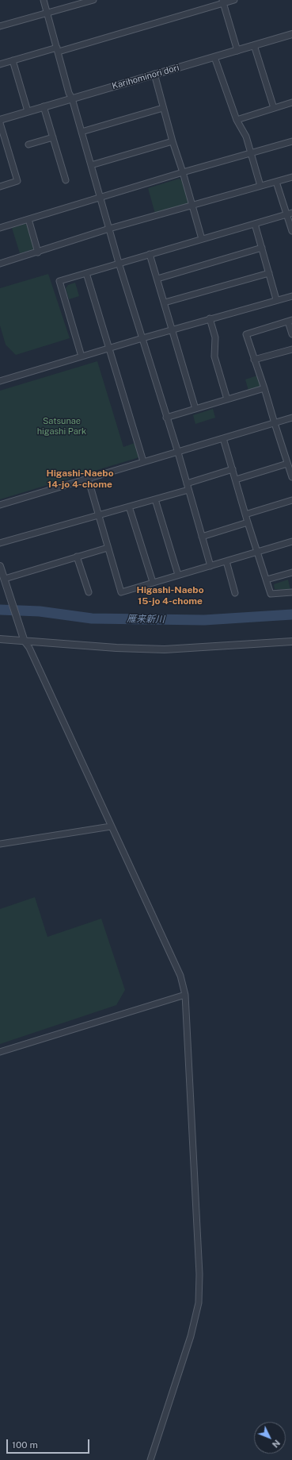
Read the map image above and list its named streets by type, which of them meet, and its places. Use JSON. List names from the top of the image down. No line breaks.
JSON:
{"streets":{"street":["Karihominori dori"]},"districts":["Higashi-Naebo 14-jo 4-chome","Higashi-Naebo 15-jo 4-chome"],"water":["雁来新川"],"parks":["Satsunae higashi Park"],"scale_bar":"100 m","north":"bottom right"}
